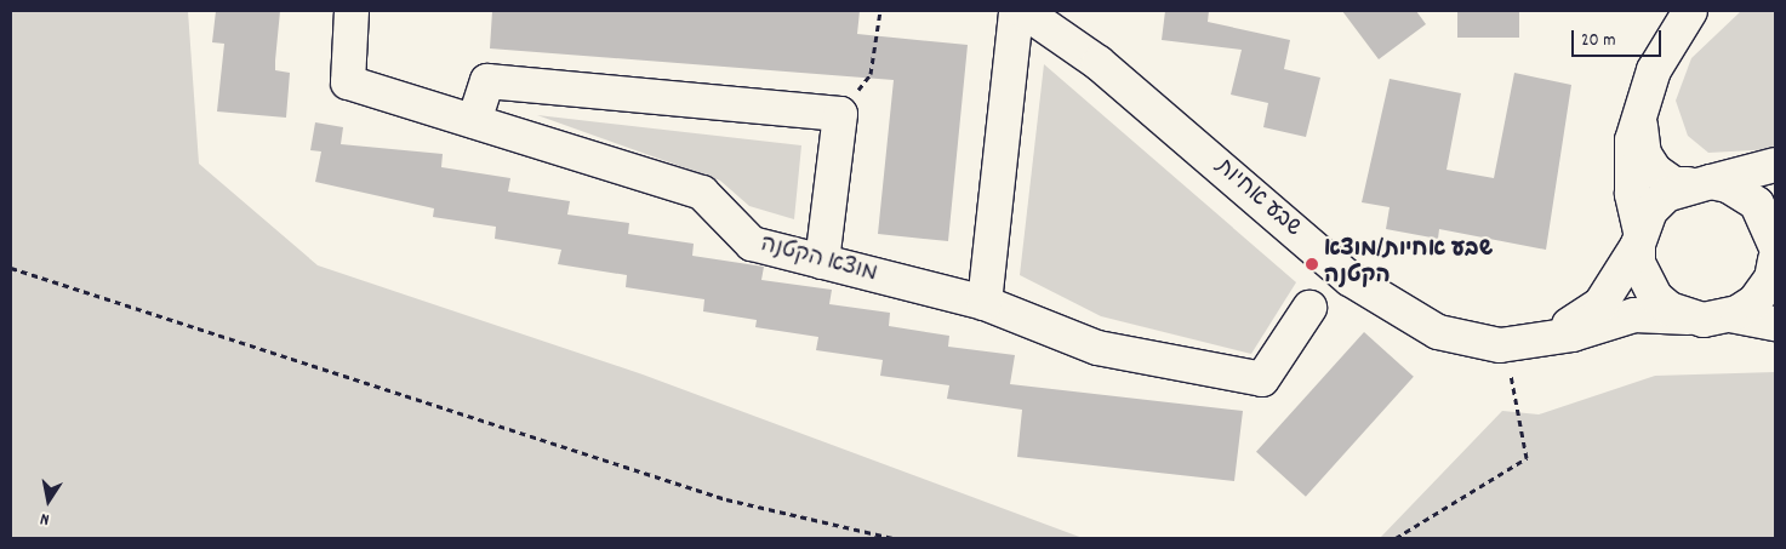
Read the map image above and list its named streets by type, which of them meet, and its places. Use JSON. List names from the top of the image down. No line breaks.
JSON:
{"streets":{"street":["שבע אחיות","מוצא הקטנה"]},"places":["שבע אחיות/מוצא הקטנה"],"scale_bar":"20 m","north":"bottom"}
